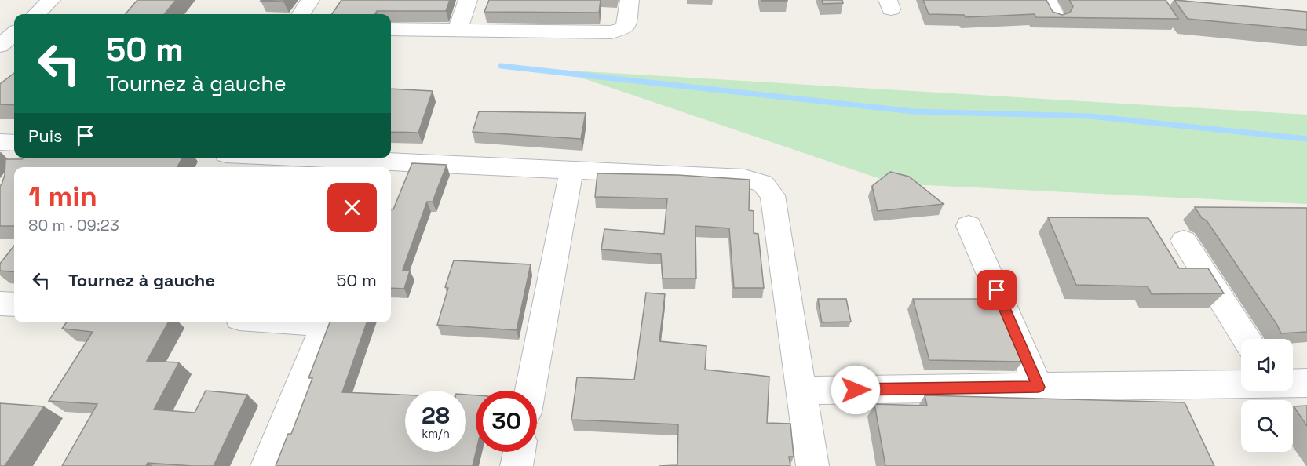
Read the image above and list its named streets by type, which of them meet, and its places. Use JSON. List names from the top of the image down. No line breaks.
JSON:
{"page":{"turn":["50 m","Tournez à gauche"],"then":"Puis","heading":["1 min","80 m · 09:23"],"list":[{"name":"Tournez à gauche","value":"50 m"}],"speed":"28 km/h","limit":"30"}}
